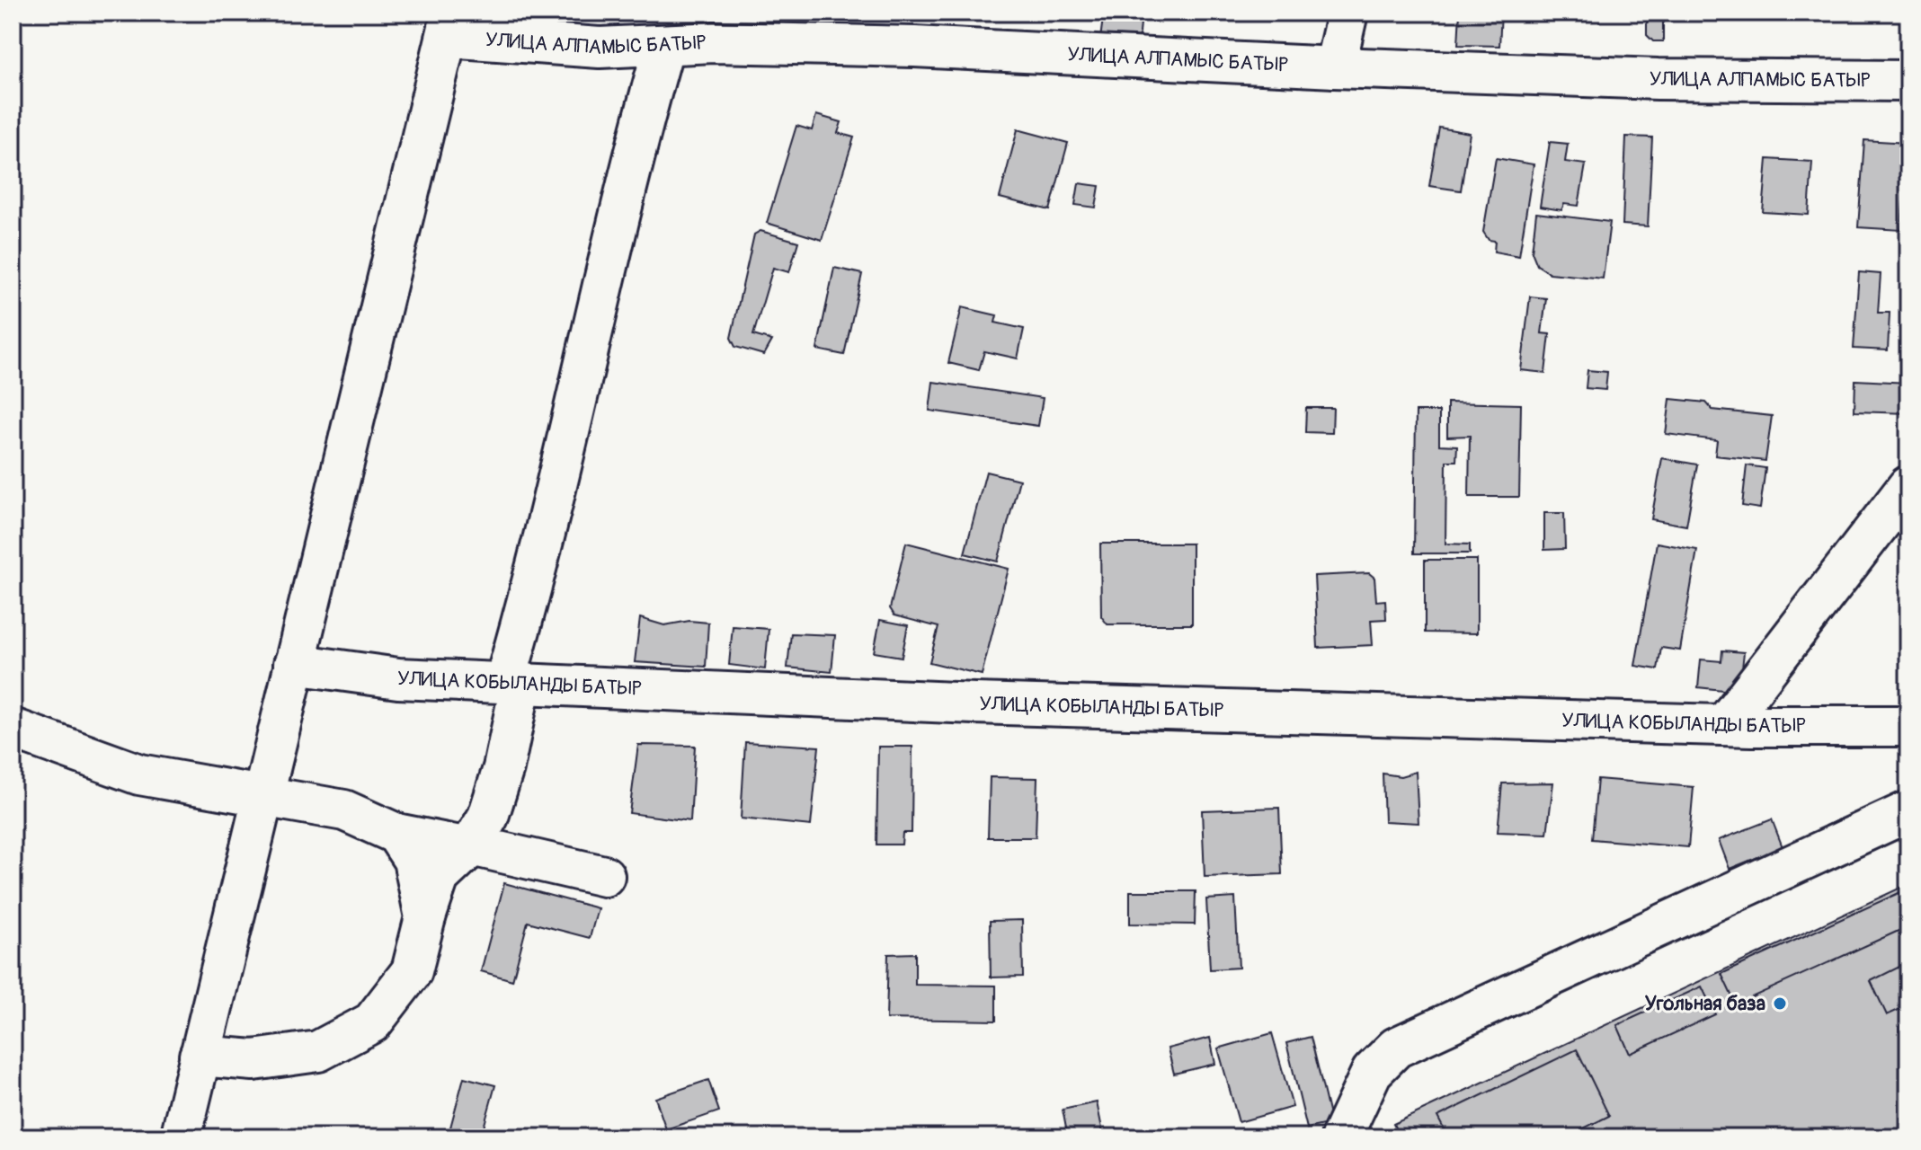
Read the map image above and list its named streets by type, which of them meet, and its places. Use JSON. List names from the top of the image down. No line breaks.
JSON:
{"streets":{"street":["УЛИЦА АЛПАМЫС БАТЫР","УЛИЦА КОБЫЛАНДЫ БАТЫР"]},"places":["Угольная база"]}
